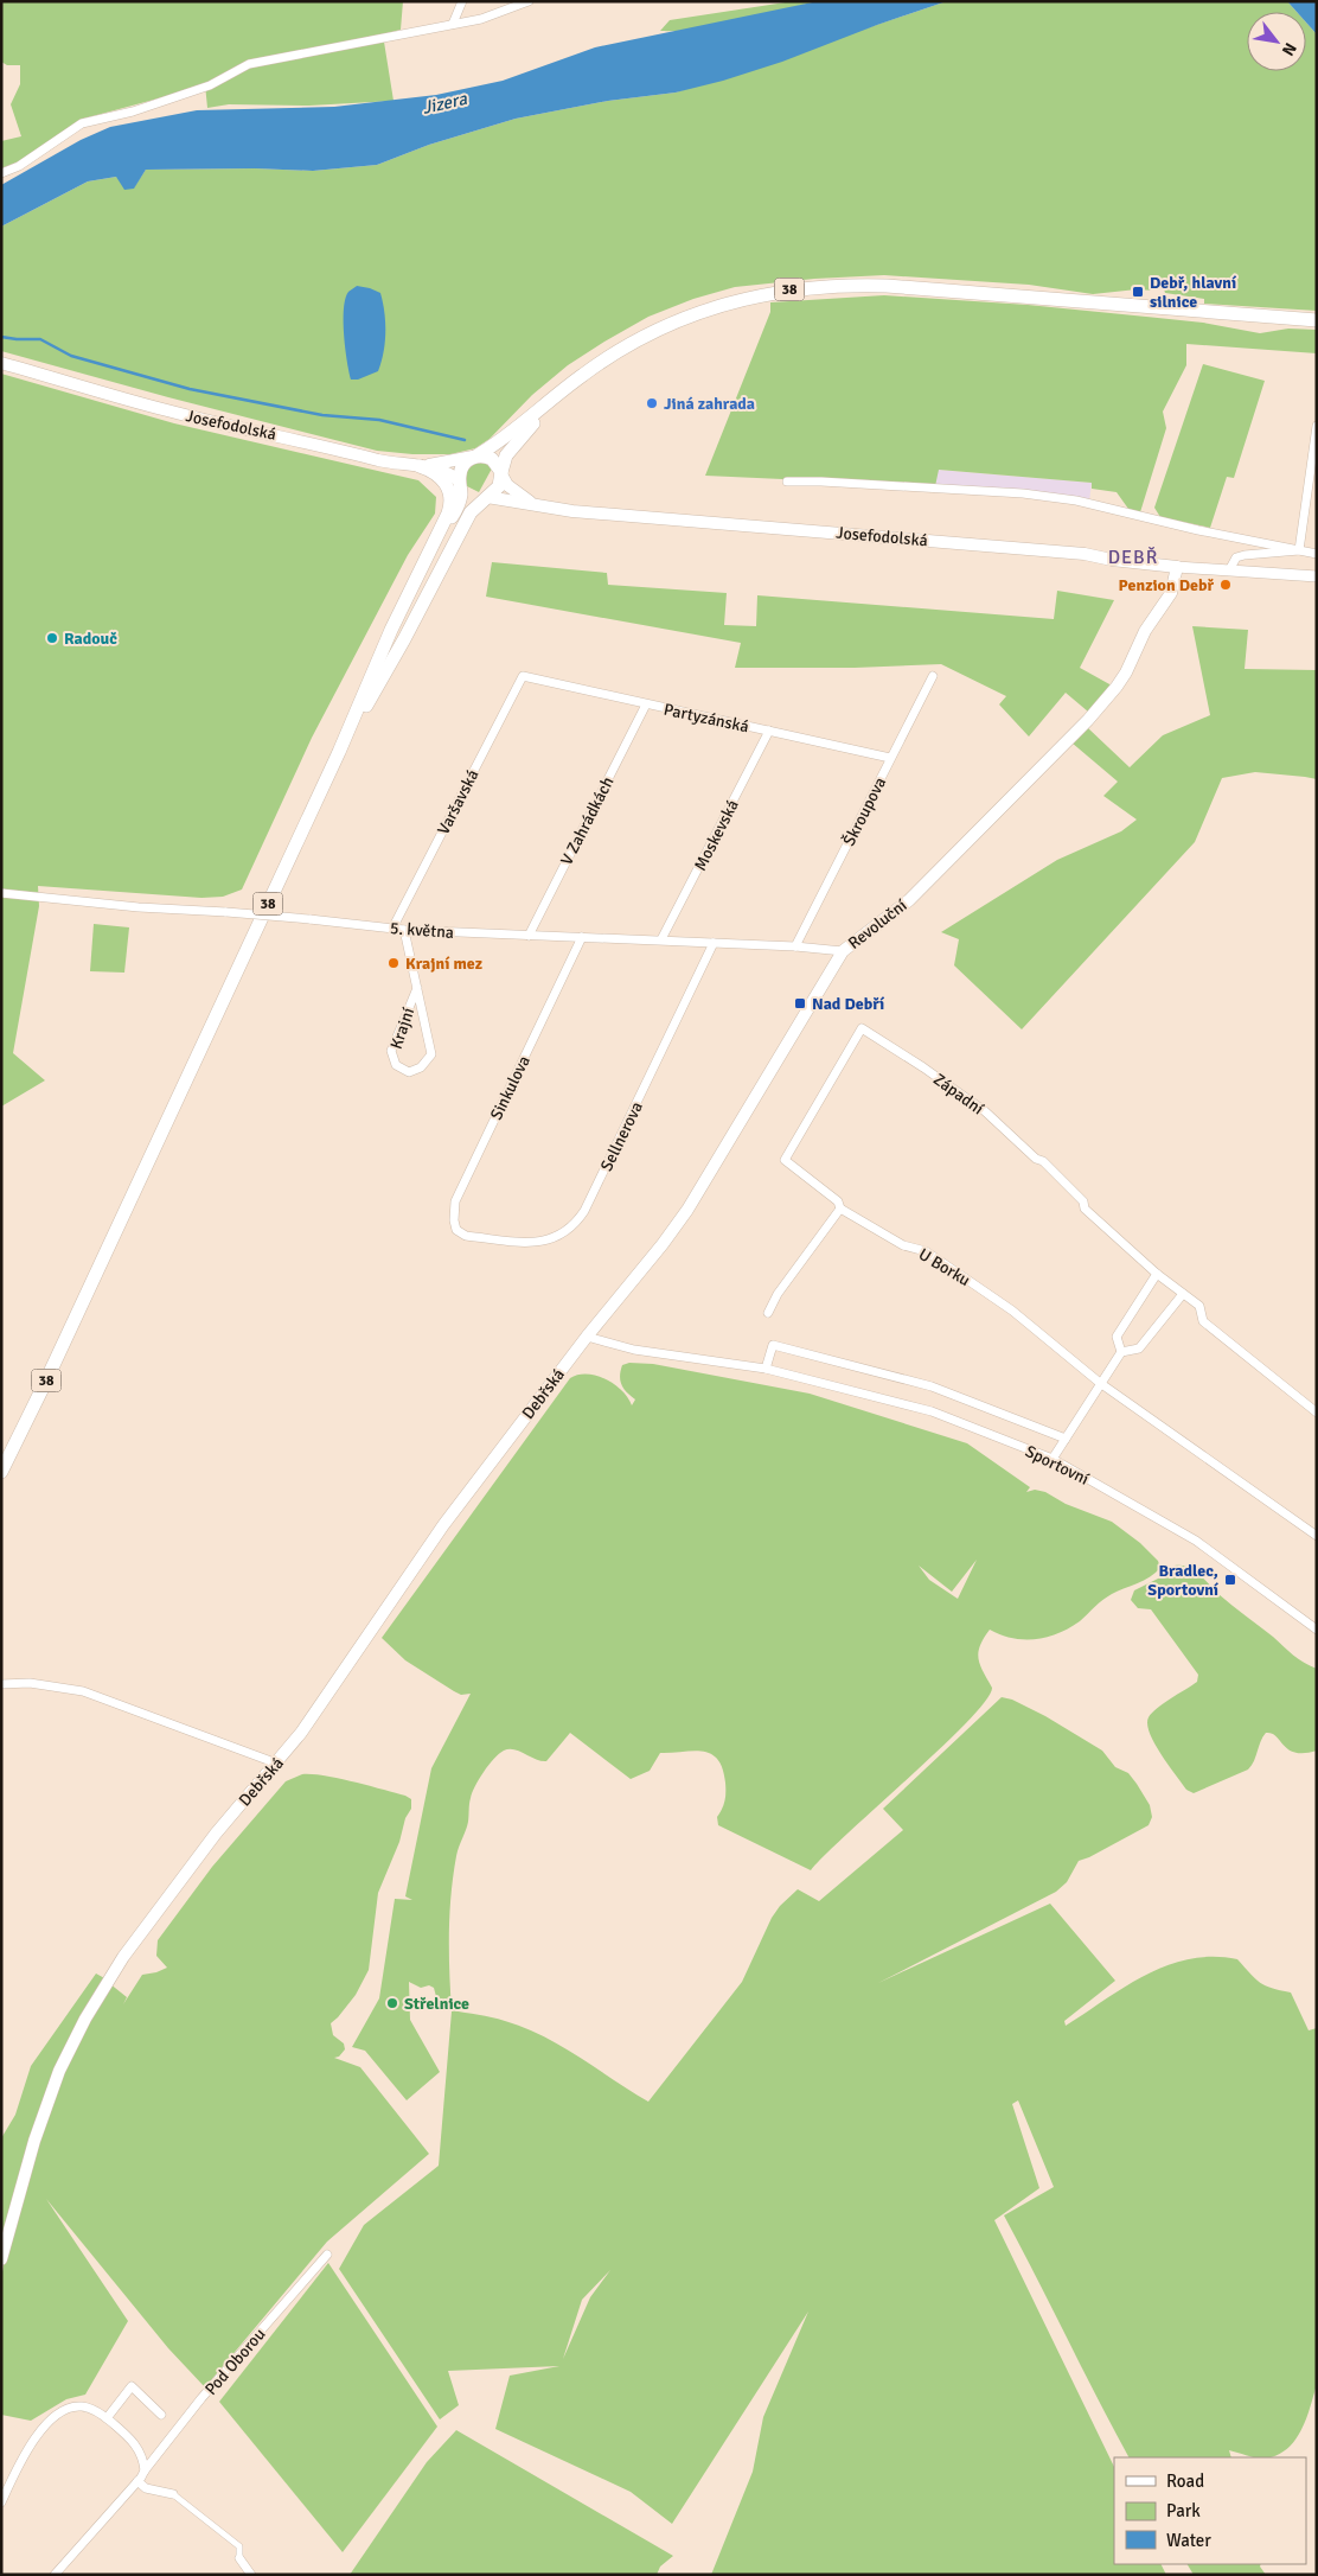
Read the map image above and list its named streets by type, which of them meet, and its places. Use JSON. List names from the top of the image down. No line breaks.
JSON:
{"streets":{"main road":["38","Josefodolská","Revoluční","Debřská"],"street":["Partyzánská","Varšavská","Škroupova","V Zahrádkách","Moskevská","5. května","Krajní","Sinkulova","Západní","Sellnerova","U Borku","Sportovní","Pod Oborou"]},"crossings":[["38","Josefodolská"],["Josefodolská","Revoluční"],["Partyzánská","Varšavská"],["Partyzánská","Škroupova"],["Partyzánská","V Zahrádkách"],["Partyzánská","Moskevská"],["Varšavská","5. května"],["Škroupova","5. května"],["V Zahrádkách","5. května"],["Moskevská","5. května"],["Revoluční","5. května"],["Revoluční","Debřská"],["Revoluční","Sportovní"],["5. května","Krajní"],["5. května","Sinkulova"],["5. května","Sellnerova"],["Sinkulova","Sellnerova"],["Západní","U Borku"],["Debřská","Sportovní"]],"districts":["DEBŘ"],"water":["Jizera"],"places":{"transit":["Debř, hlavní silnice","Nad Debří","Bradlec, Sportovní"],"other":["Jiná zahrada","Penzion Debř","Radouč","Krajní mez","Střelnice"]},"legend":["Road","Park","Water"],"north":"bottom right"}
